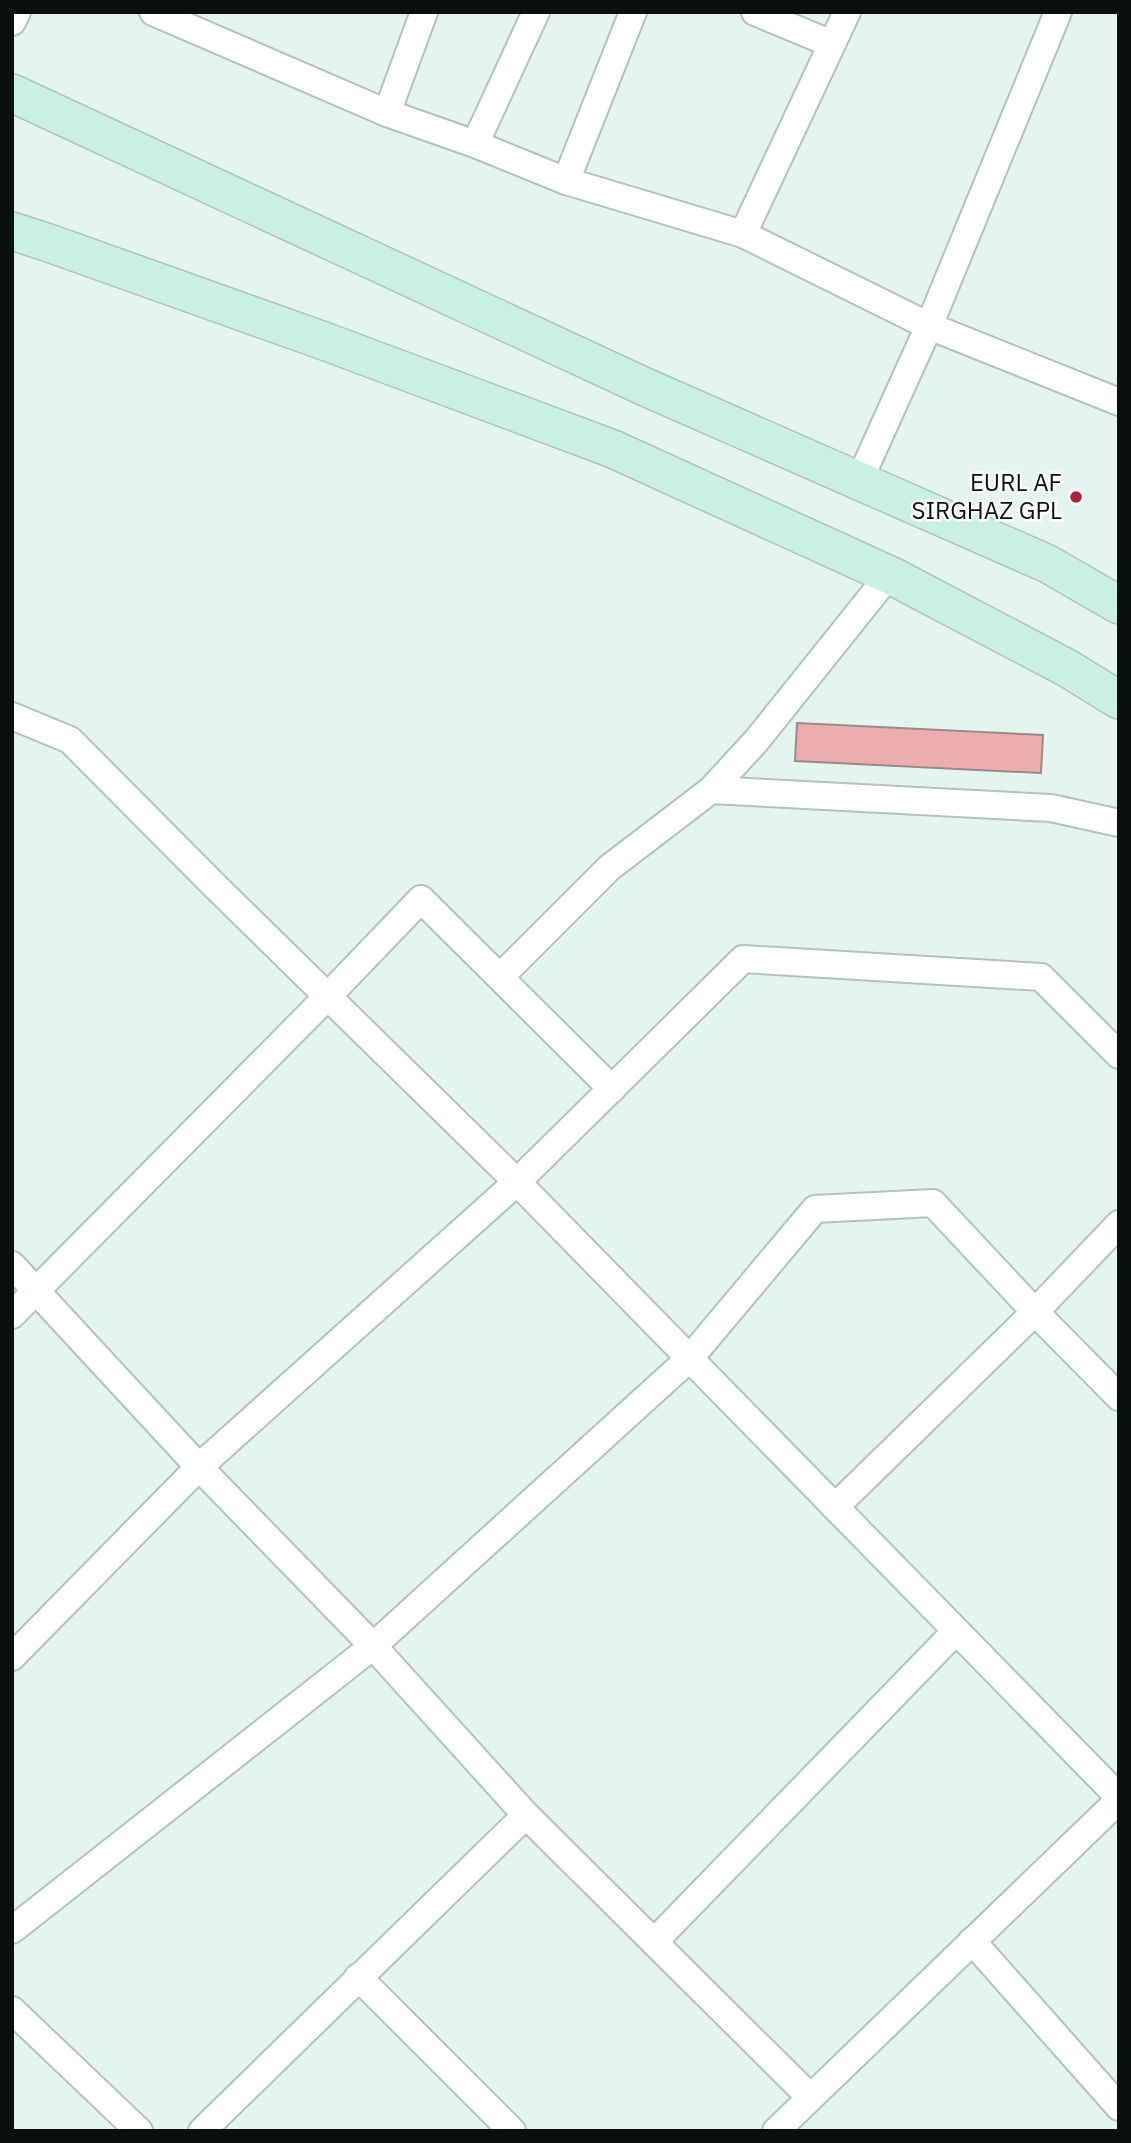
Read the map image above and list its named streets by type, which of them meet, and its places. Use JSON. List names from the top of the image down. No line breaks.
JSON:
{"places":["EURL AF SIRGHAZ GPL"]}
